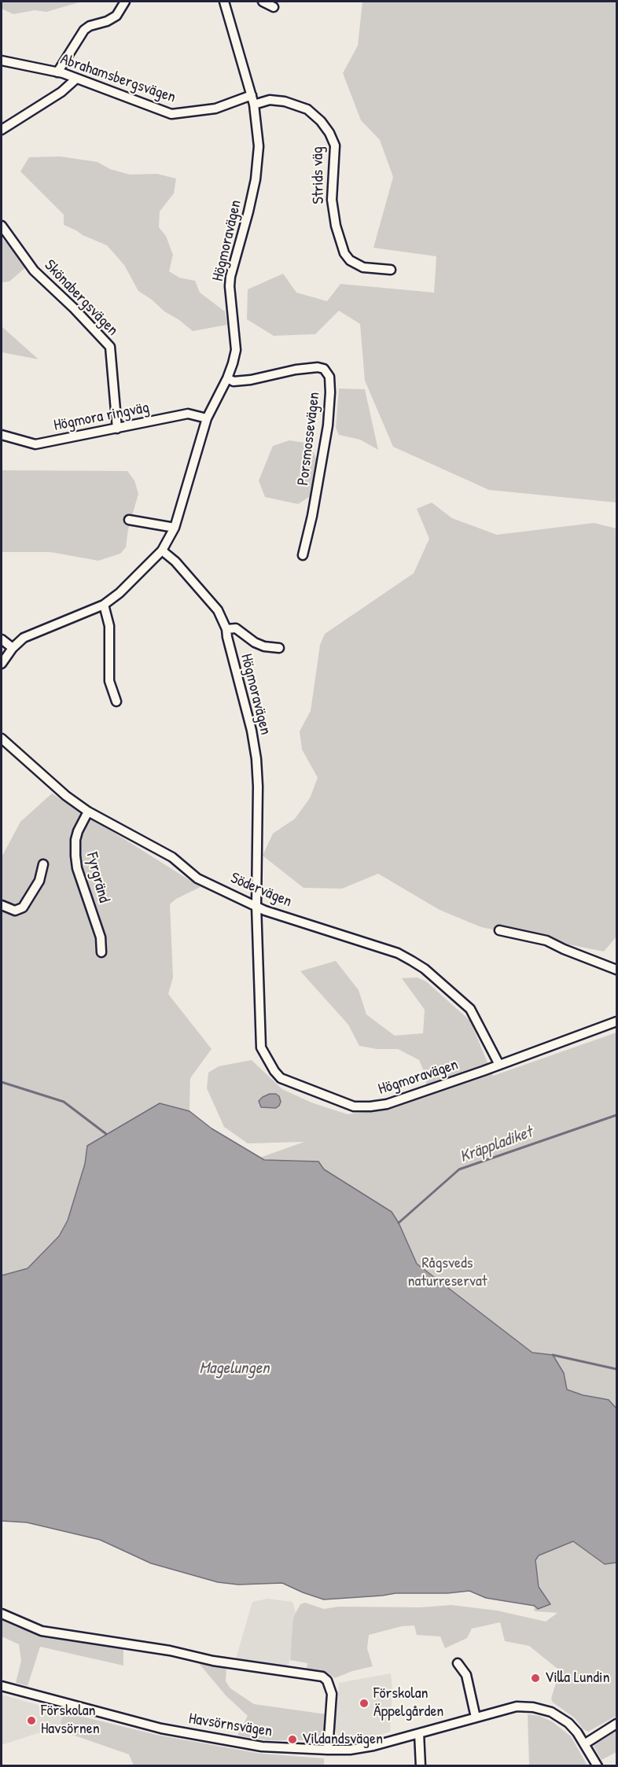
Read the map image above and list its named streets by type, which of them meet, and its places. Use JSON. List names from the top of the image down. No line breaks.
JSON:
{"streets":{"street":["Abrahamsbergsvägen","Strids väg","Högmoravägen","Skönabergsvägen","Högmora ringväg","Porsmossevägen","Fyrgränd","Södervägen","Havsörnsvägen"]},"crossings":[["Abrahamsbergsvägen","Högmoravägen"],["Strids väg","Högmoravägen"],["Högmoravägen","Högmora ringväg"],["Högmoravägen","Porsmossevägen"],["Högmoravägen","Södervägen"],["Skönabergsvägen","Högmora ringväg"],["Fyrgränd","Södervägen"]],"water":["Kräppladiket","Magelungen"],"parks":["Rågsveds naturreservat"],"places":["Villa Lundin","Förskolan Äppelgården","Förskolan Havsörnen","Vildandsvägen"]}
